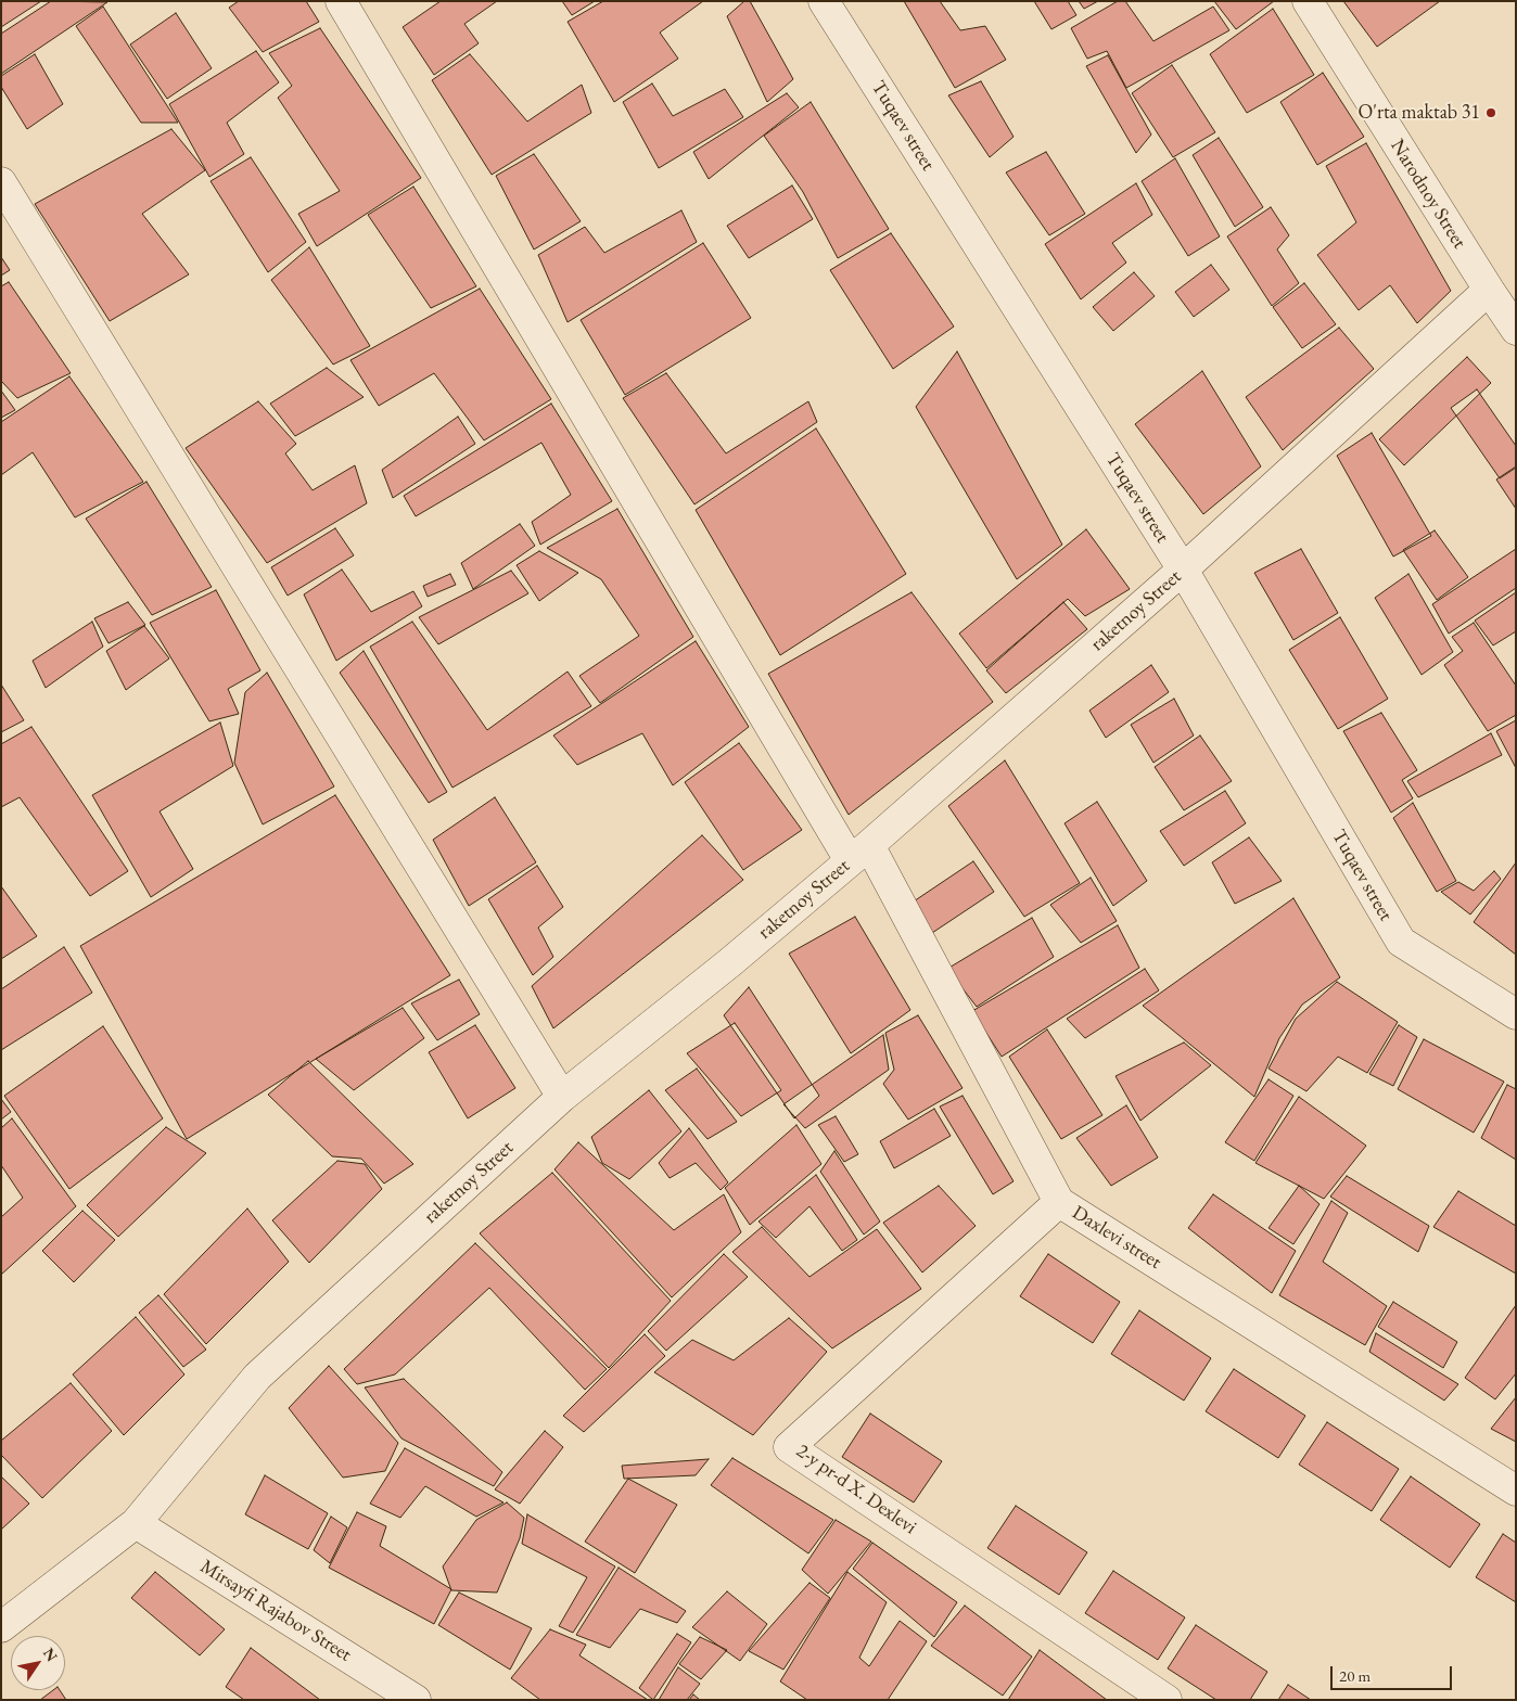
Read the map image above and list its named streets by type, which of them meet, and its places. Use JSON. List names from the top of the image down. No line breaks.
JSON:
{"streets":{"street":["Tuqaev street","Narodnoy Street","raketnoy Street","Daxlevi street","2-y pr-d X. Dexlevi","Mirsayfi Rajabov Street"]},"crossings":[["Tuqaev street","raketnoy Street"],["Narodnoy Street","raketnoy Street"],["raketnoy Street","Daxlevi street"],["raketnoy Street","Mirsayfi Rajabov Street"],["Daxlevi street","2-y pr-d X. Dexlevi"]],"places":["O'rta maktab 31"],"scale_bar":"20 m","north":"top right"}
